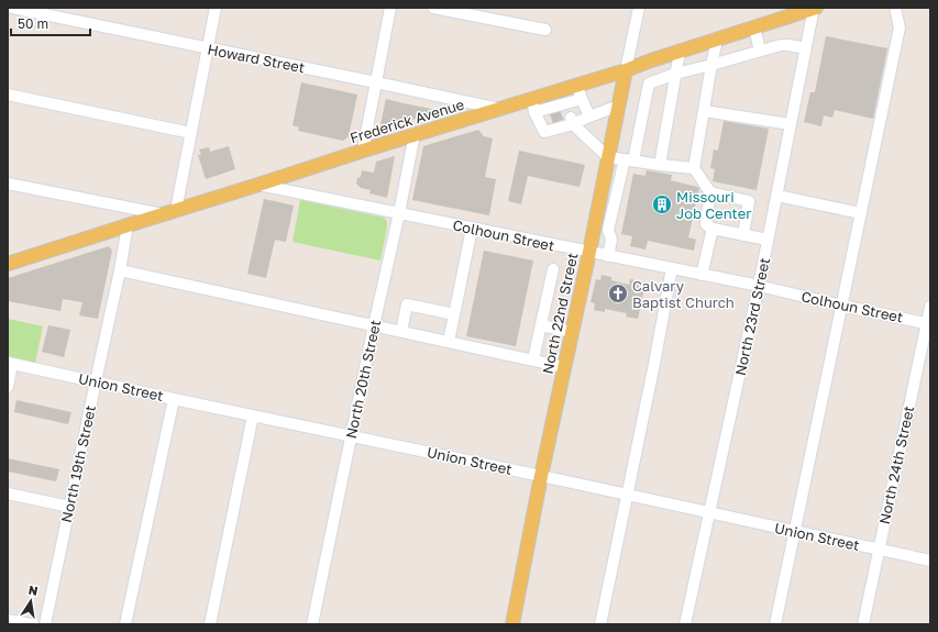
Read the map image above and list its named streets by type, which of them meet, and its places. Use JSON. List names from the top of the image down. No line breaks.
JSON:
{"streets":{"main road":["Frederick Avenue","North 22nd Street"],"street":["Howard Street","Colhoun Street","North 23rd Street","North 20th Street","Union Street","North 19th Street","North 24th Street"]},"crossings":[["Howard Street","Frederick Avenue"],["Frederick Avenue","Colhoun Street"],["Frederick Avenue","North 22nd Street"],["Frederick Avenue","North 23rd Street"],["Frederick Avenue","North 20th Street"],["Frederick Avenue","North 19th Street"],["Colhoun Street","North 22nd Street"],["Colhoun Street","North 23rd Street"],["Colhoun Street","North 20th Street"],["Colhoun Street","North 24th Street"],["North 22nd Street","Union Street"],["North 23rd Street","Union Street"],["North 20th Street","Union Street"],["Union Street","North 19th Street"],["Union Street","North 24th Street"]],"places":{"building":["Missouri Job Center"],"church":["Calvary Baptist Church"]},"scale_bar":"50 m","north":"top"}
